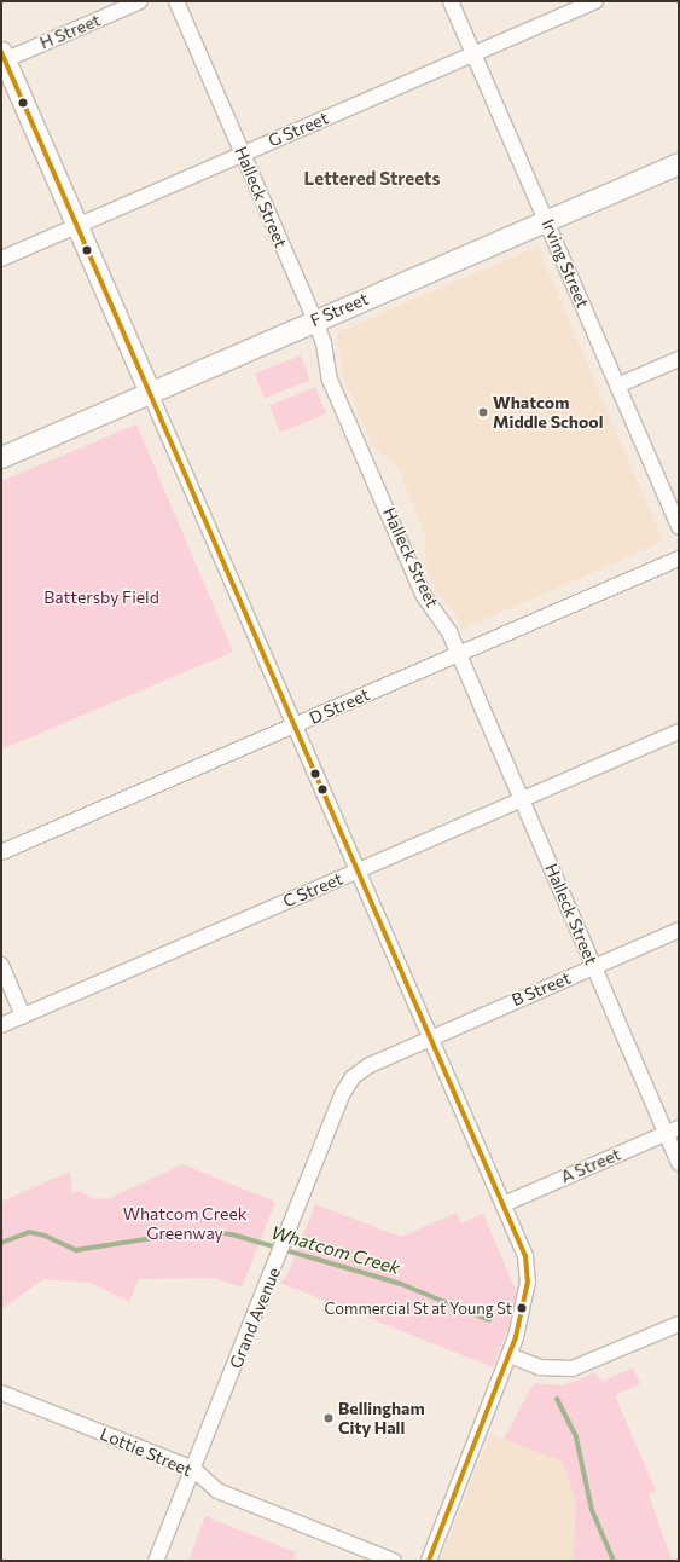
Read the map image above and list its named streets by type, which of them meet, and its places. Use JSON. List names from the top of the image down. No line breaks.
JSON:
{"streets":{"street":["H Street","G Street","Halleck Street","Irving Street","F Street","D Street","C Street","B Street","A Street","Grand Avenue","Lottie Street"]},"crossings":[["G Street","Halleck Street"],["G Street","Irving Street"],["Halleck Street","F Street"],["Halleck Street","D Street"],["Halleck Street","C Street"],["Halleck Street","B Street"],["Halleck Street","A Street"],["Irving Street","F Street"],["B Street","Grand Avenue"],["Grand Avenue","Lottie Street"]],"districts":["Lettered Streets"],"water":["Whatcom Creek"],"parks":["Battersby Field","Whatcom Creek Greenway"],"places":["Whatcom Middle School","Commercial St at Young St","Bellingham City Hall"]}
